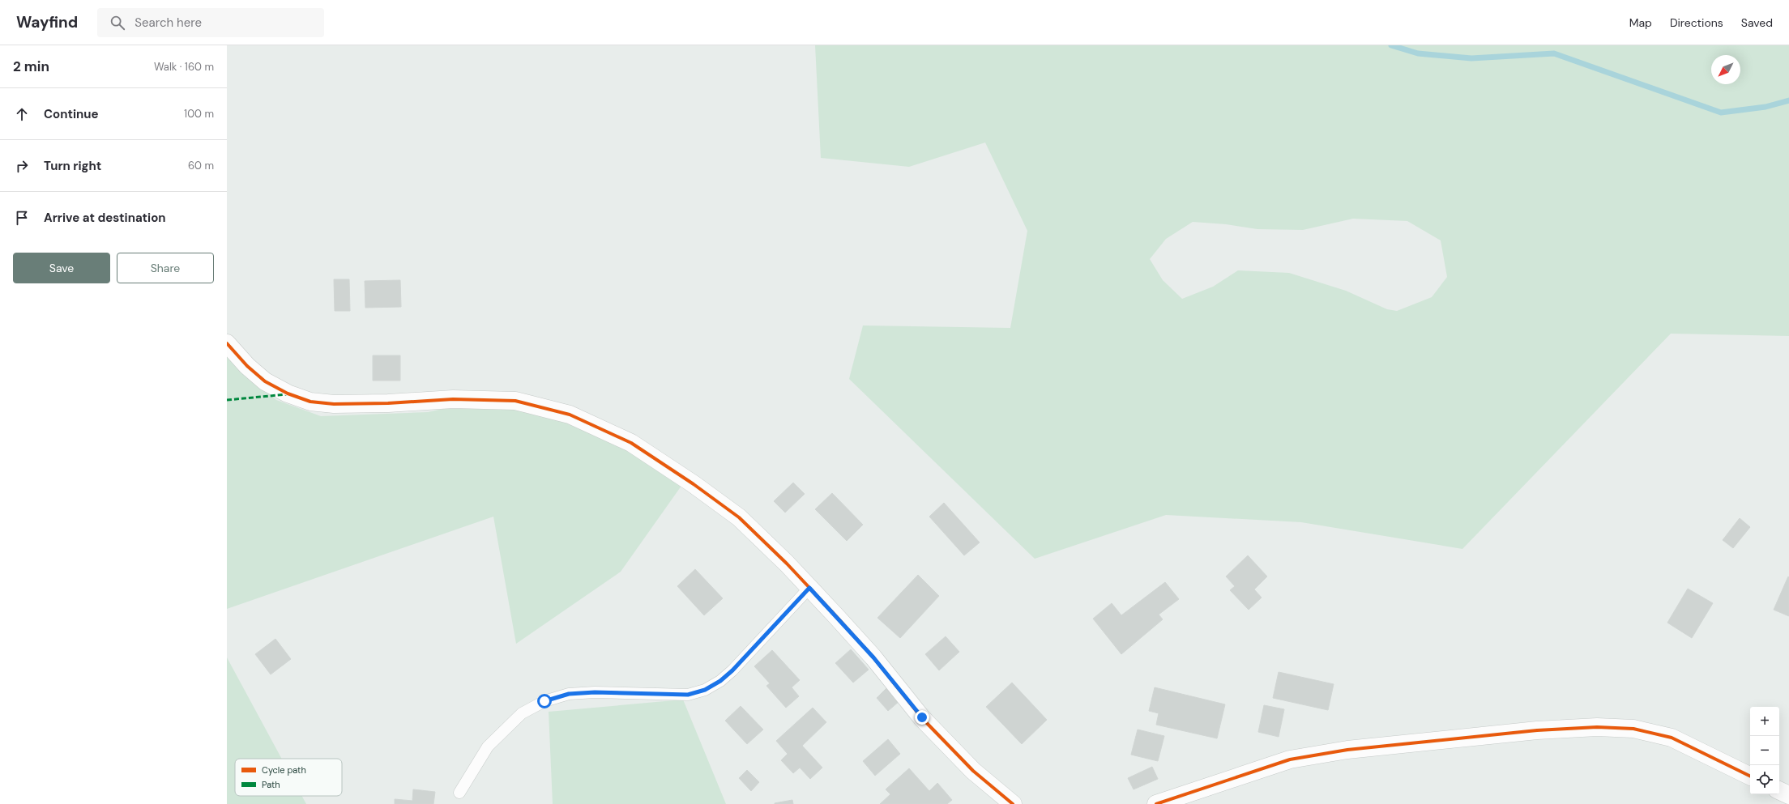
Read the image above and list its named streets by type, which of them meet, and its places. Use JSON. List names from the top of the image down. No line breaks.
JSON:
{"legend":["Cycle path","Path"],"north":"bottom left","page":{"header":"Wayfind","search":"Search here","nav":["Map","Directions","Saved"],"heading":["2 min","Walk · 160 m"],"list":[["Continue","100 m"],["Turn right","60 m"],"Arrive at destination"],"buttons":["Save","Share"],"map_buttons":["+","−"]}}
